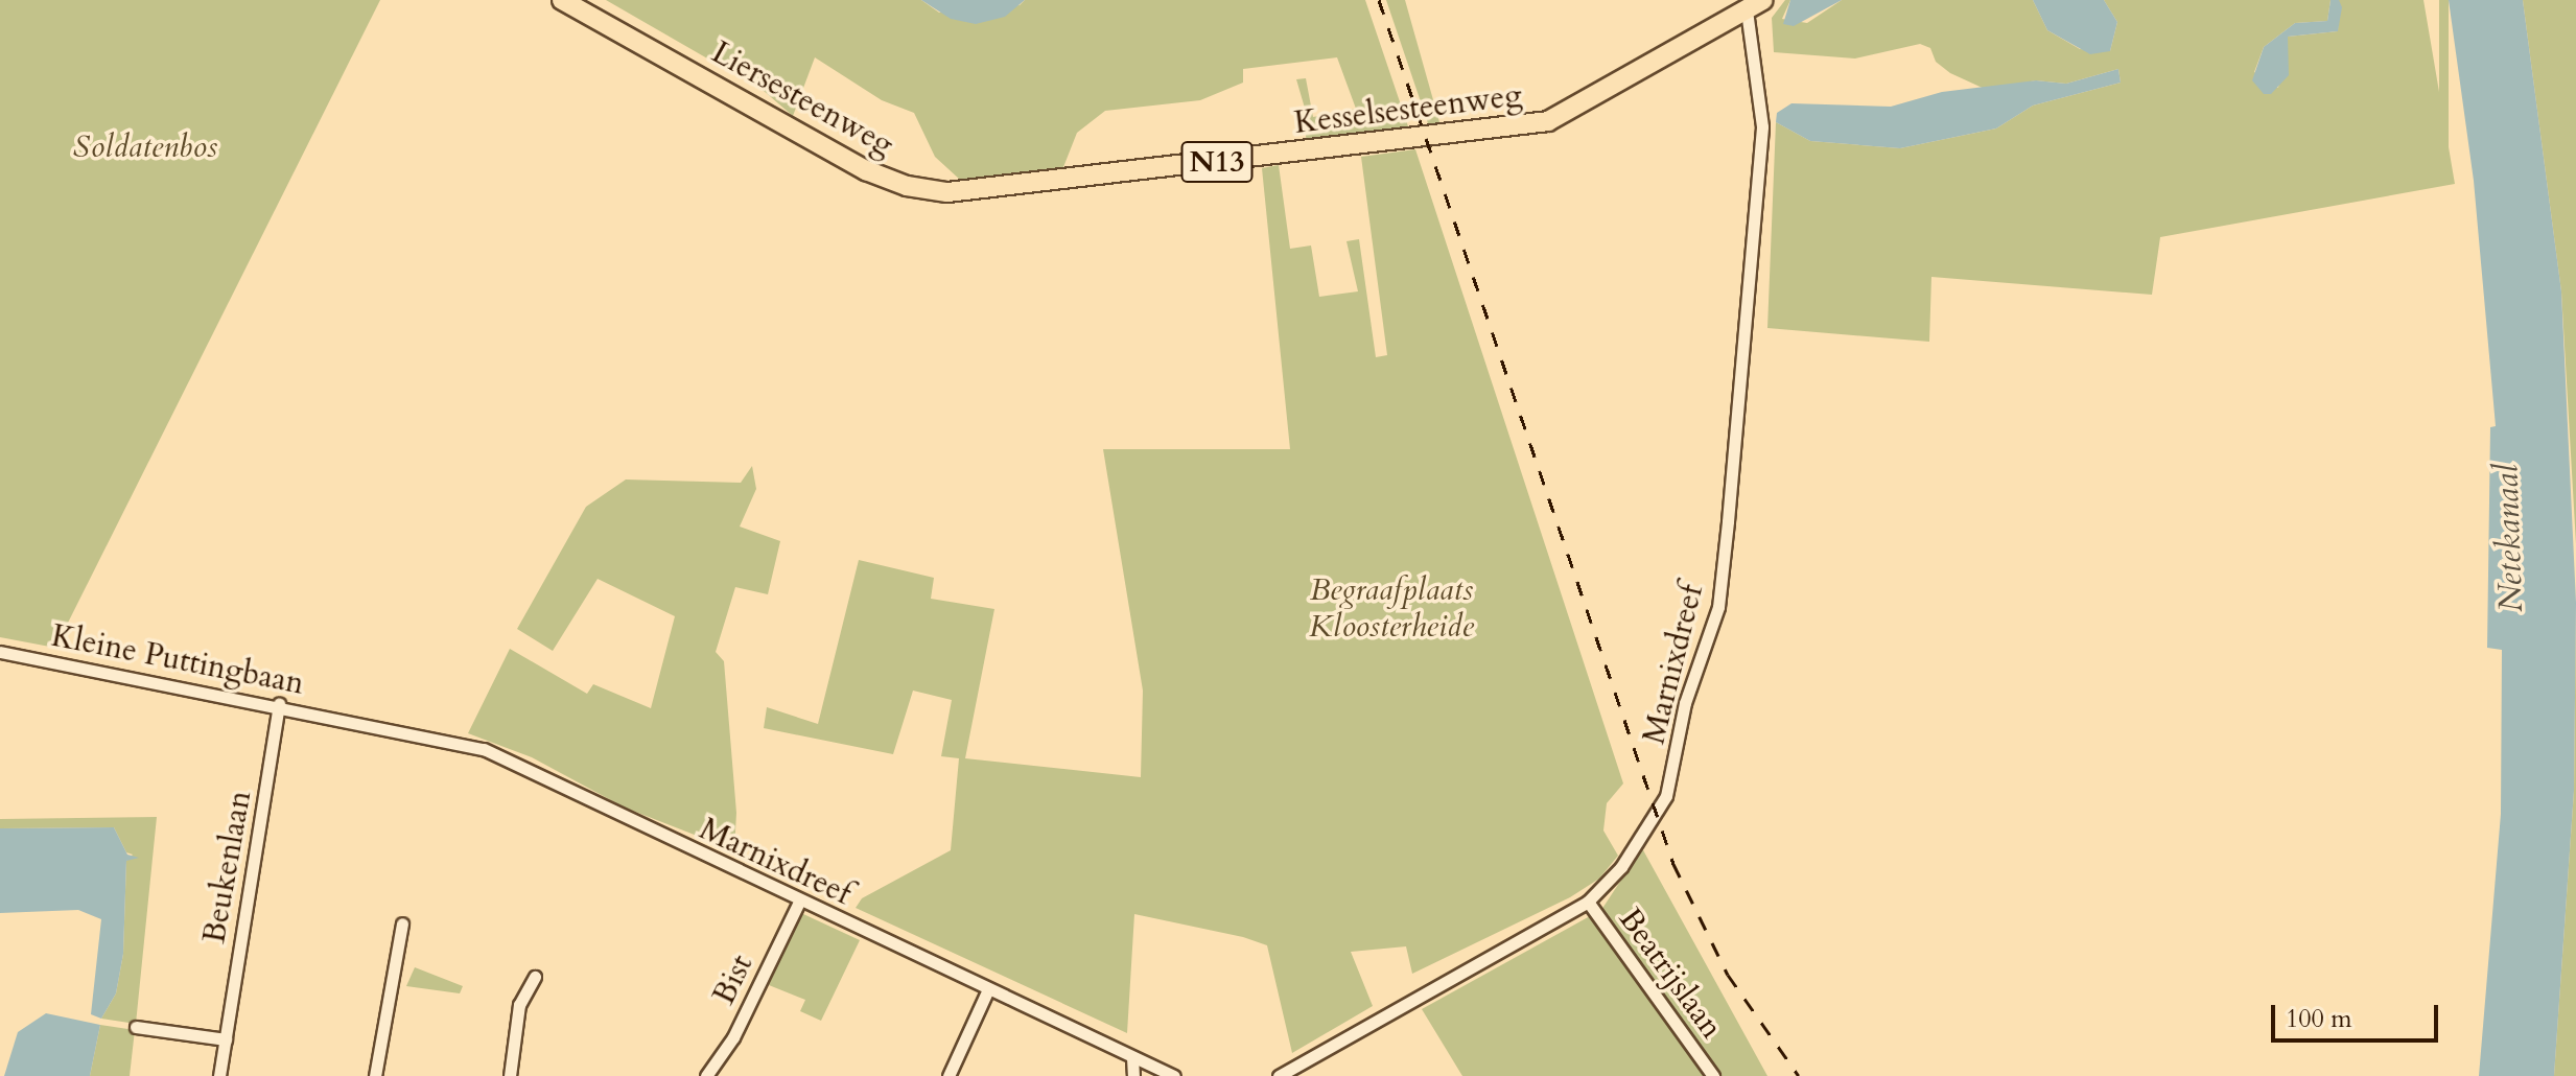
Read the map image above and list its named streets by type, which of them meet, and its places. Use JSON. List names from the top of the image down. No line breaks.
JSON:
{"streets":{"main road":["Liersesteenweg","Kesselsesteenweg","N13"],"street":["Kleine Puttingbaan","Marnixdreef","Beukenlaan","Beatrijslaan","Bist"]},"crossings":[["Liersesteenweg","Kesselsesteenweg"],["Kesselsesteenweg","Marnixdreef"],["Kleine Puttingbaan","Marnixdreef"],["Kleine Puttingbaan","Beukenlaan"],["Marnixdreef","Beatrijslaan"],["Marnixdreef","Bist"]],"water":["Netekanaal"],"parks":["Soldatenbos","Begraafplaats Kloosterheide"],"scale_bar":"100 m"}
